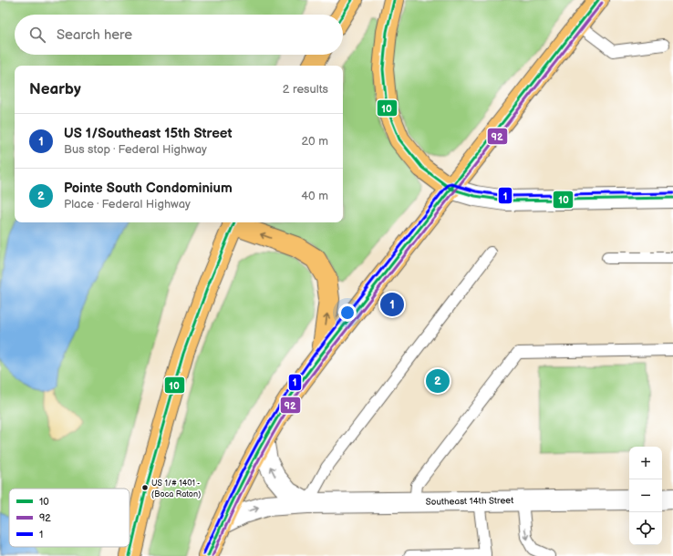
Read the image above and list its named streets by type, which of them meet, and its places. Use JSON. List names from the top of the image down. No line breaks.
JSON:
{"streets":{"street":["Southeast 14th Street"]},"places":["US 1/# 1401 - (Boca Raton)"],"lines":["transit line 10","transit line 92","transit line 1"],"legend":["10","92","1"],"page":{"search":"Search here","heading":["Nearby","2 results"],"list":[{"mark":"1","name":"US 1/Southeast 15th Street","note":"Bus stop · Federal Highway","value":"20 m"},{"mark":"2","name":"Pointe South Condominium","note":"Place · Federal Highway","value":"40 m"}],"pins":["1","2"],"map_buttons":["+","−"]}}
